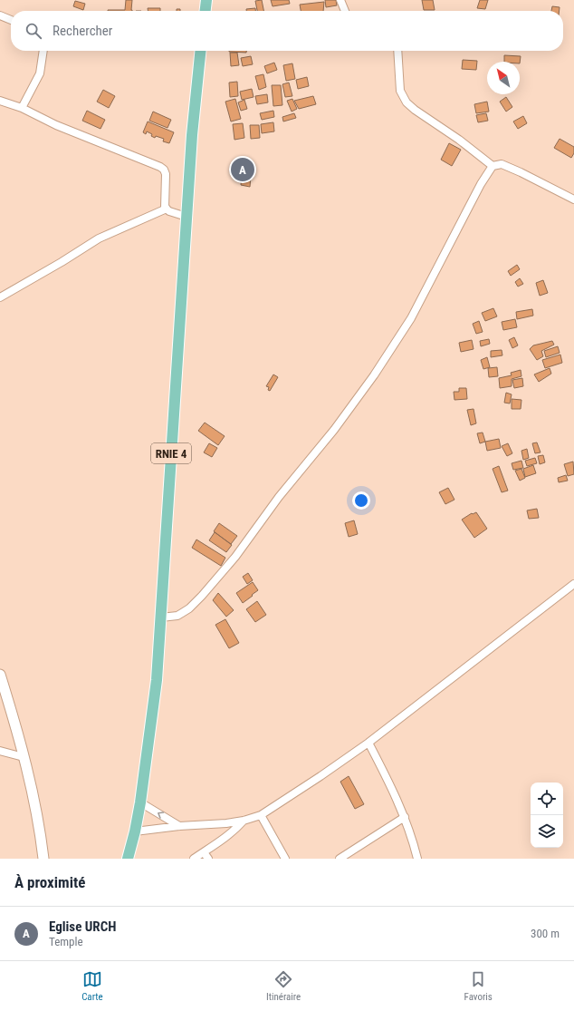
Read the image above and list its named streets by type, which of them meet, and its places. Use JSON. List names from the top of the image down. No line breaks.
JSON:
{"streets":{"main road":["RNIE 4"]},"north":"top left","page":{"search":"Rechercher","pins":"A","heading":"À proximité","list":[{"mark":"A","name":"Eglise URCH","note":"Temple","value":"300 m"}],"nav":["Carte","Itinéraire","Favoris"]}}
